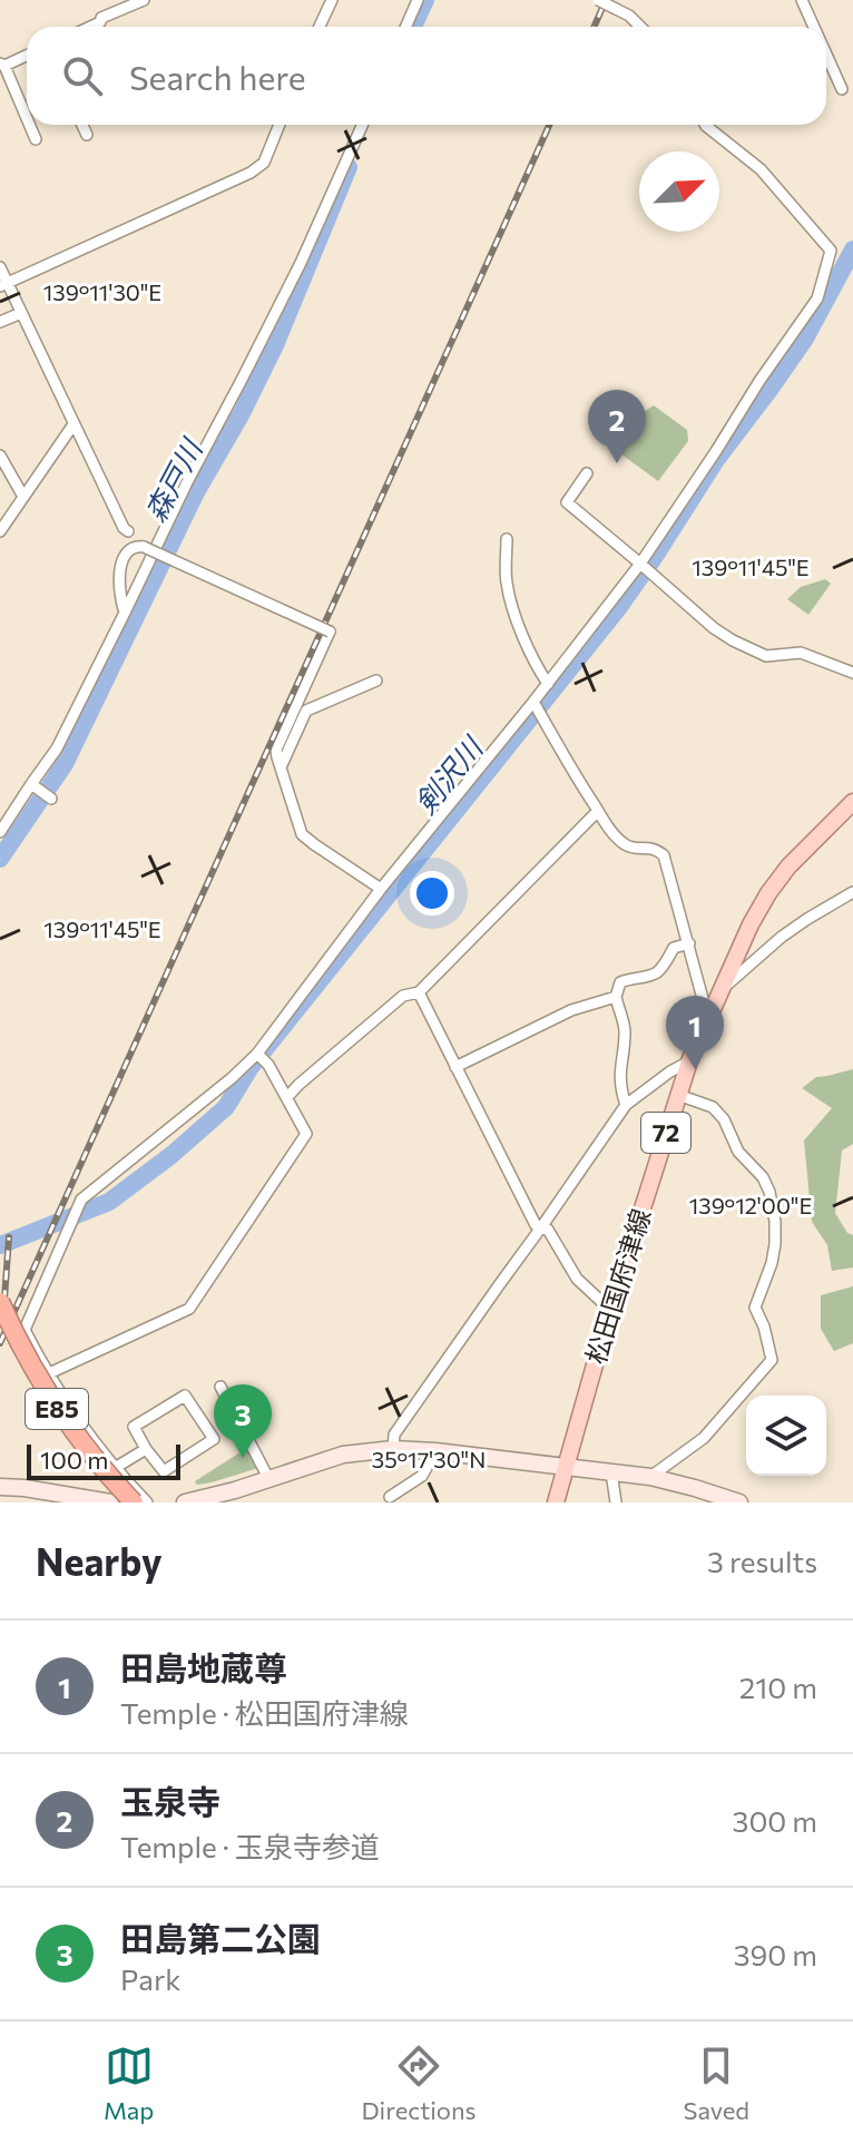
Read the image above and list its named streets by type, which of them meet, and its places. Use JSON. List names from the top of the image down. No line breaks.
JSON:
{"streets":{"highway":["E85"],"main road":["72","松田国府津線"]},"water":["森戸川","剣沢川"],"scale_bar":"100 m","north":"top right","page":{"search":"Search here","pins":["2","1","3"],"scale":"100 m","heading":["Nearby","3 results"],"list":[{"mark":"1","name":"田島地蔵尊","note":"Temple · 松田国府津線","value":"210 m"},{"mark":"2","name":"玉泉寺","note":"Temple · 玉泉寺参道","value":"300 m"},{"mark":"3","name":"田島第二公園","note":"Park","value":"390 m"}],"nav":["Map","Directions","Saved"]},"coordinates":["139°11'30\"E","139°11'45\"E","139°12'00\"E","35°17'30\"N"]}
